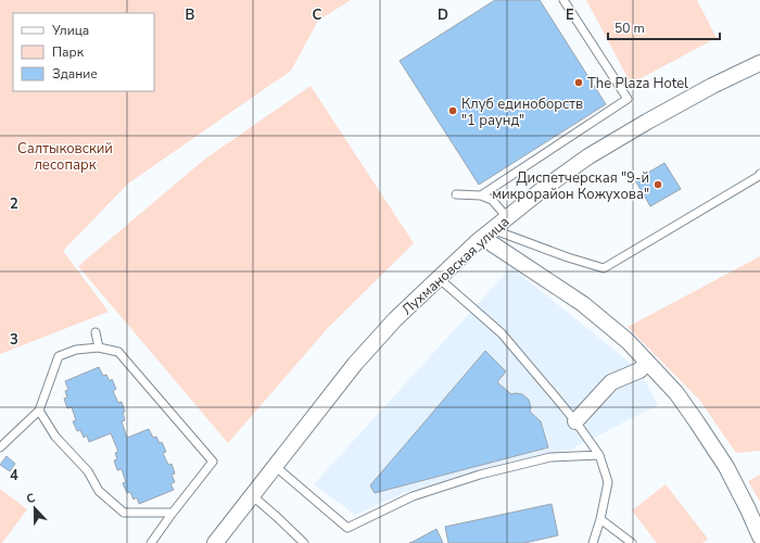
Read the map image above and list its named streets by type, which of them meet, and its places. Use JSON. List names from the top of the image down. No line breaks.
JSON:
{"streets":{"street":["Лухмановская улица"]},"parks":["Салтыковский лесопарк"],"places":["The Plaza Hotel","Клуб единоборств \"1 раунд\"","Диспетчерская \"9-й микрорайон Кожухова\""],"legend":["Улица","Парк","Здание"],"scale_bar":"50 m","north":"top","grid":{"columns":["B","C","D","E"],"rows":["2","3","4"]}}
